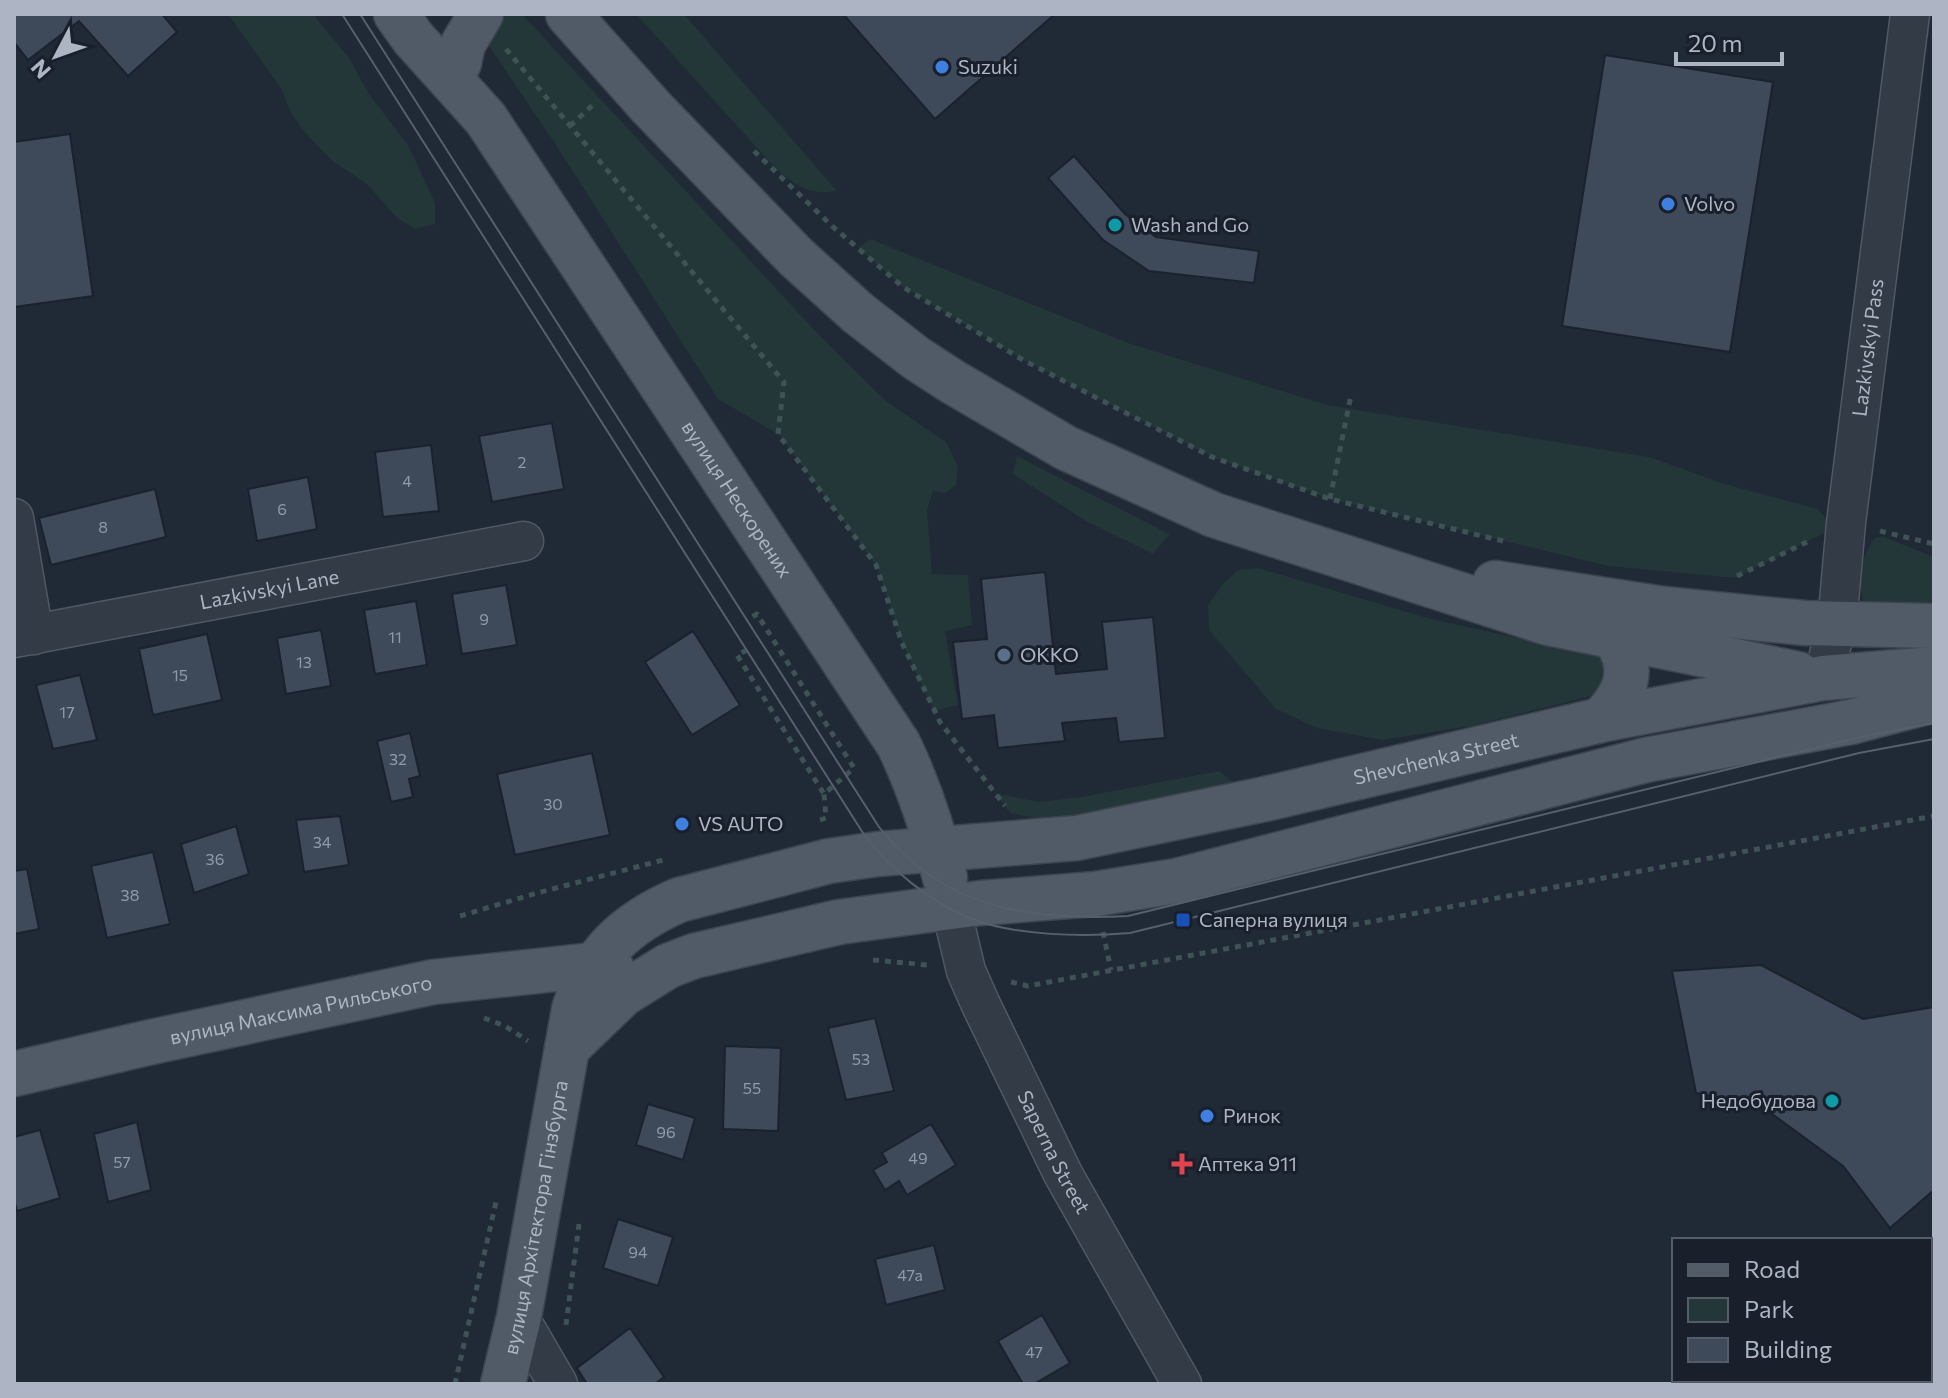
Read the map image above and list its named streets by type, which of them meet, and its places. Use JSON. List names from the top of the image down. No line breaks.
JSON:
{"streets":{"main road":["вулиця Нескорених","Shevchenka Street","вулиця Максима Рильського","вулиця Архітектора Гінзбурга"],"street":["Lazkivskyi Pass","Lazkivskyi Lane","Saperna Street"]},"crossings":[["Lazkivskyi Pass","Shevchenka Street"],["вулиця Нескорених","Shevchenka Street"],["вулиця Нескорених","Saperna Street"]],"places":{"other":["Suzuki","Volvo","Wash and Go","OKKO","VS AUTO","Недобудова","Ринок"],"transit":["Саперна вулиця"],"health":["Аптека 911"]},"house_numbers":["2","4","6","8","9","11","13","15","17","32","30","34","36","38","53","55","96","49","57","94","47а","47"],"legend":["Road","Park","Building"],"scale_bar":"20 m","north":"bottom left"}
